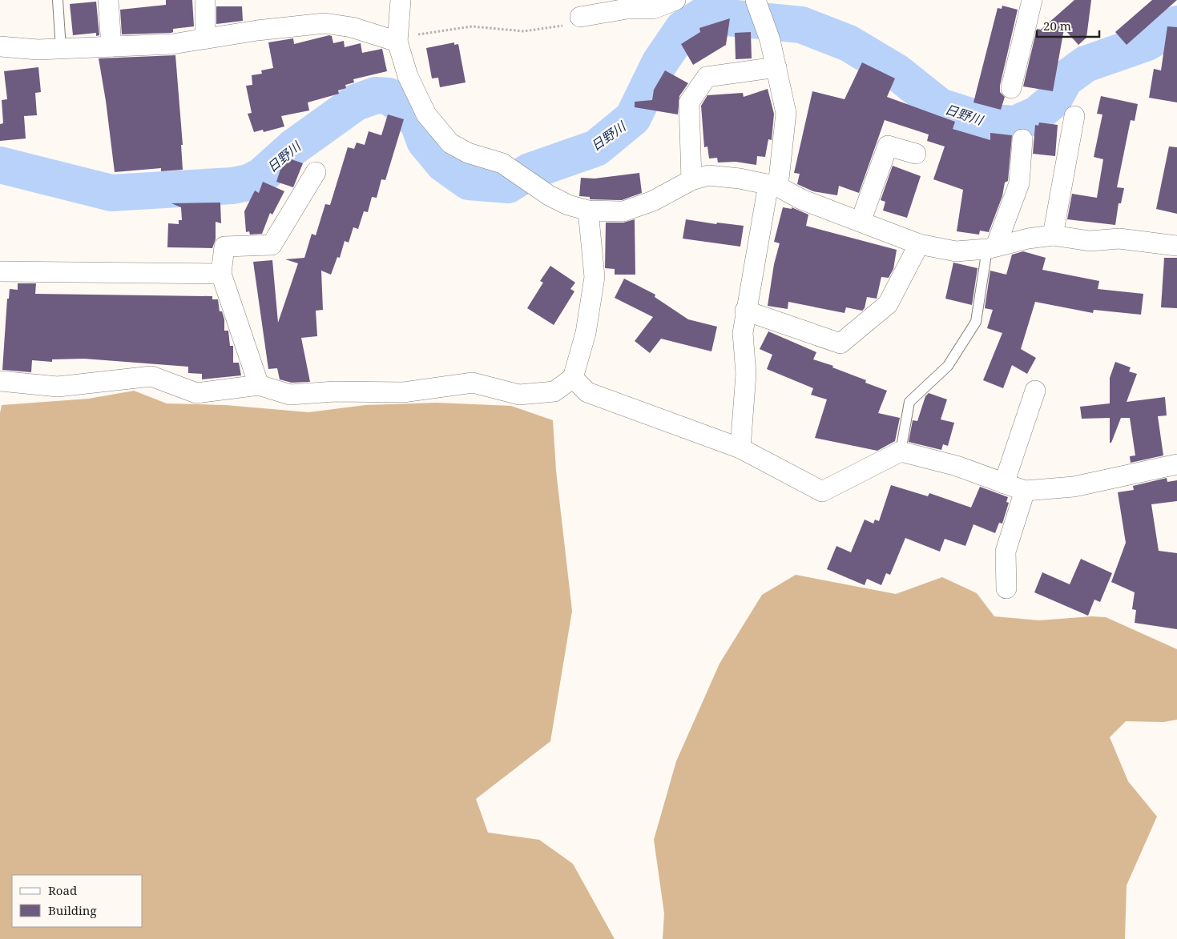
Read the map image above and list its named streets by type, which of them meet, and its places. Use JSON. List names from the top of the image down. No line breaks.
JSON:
{"water":["日野川"],"legend":["Road","Building"],"scale_bar":"20 m"}
